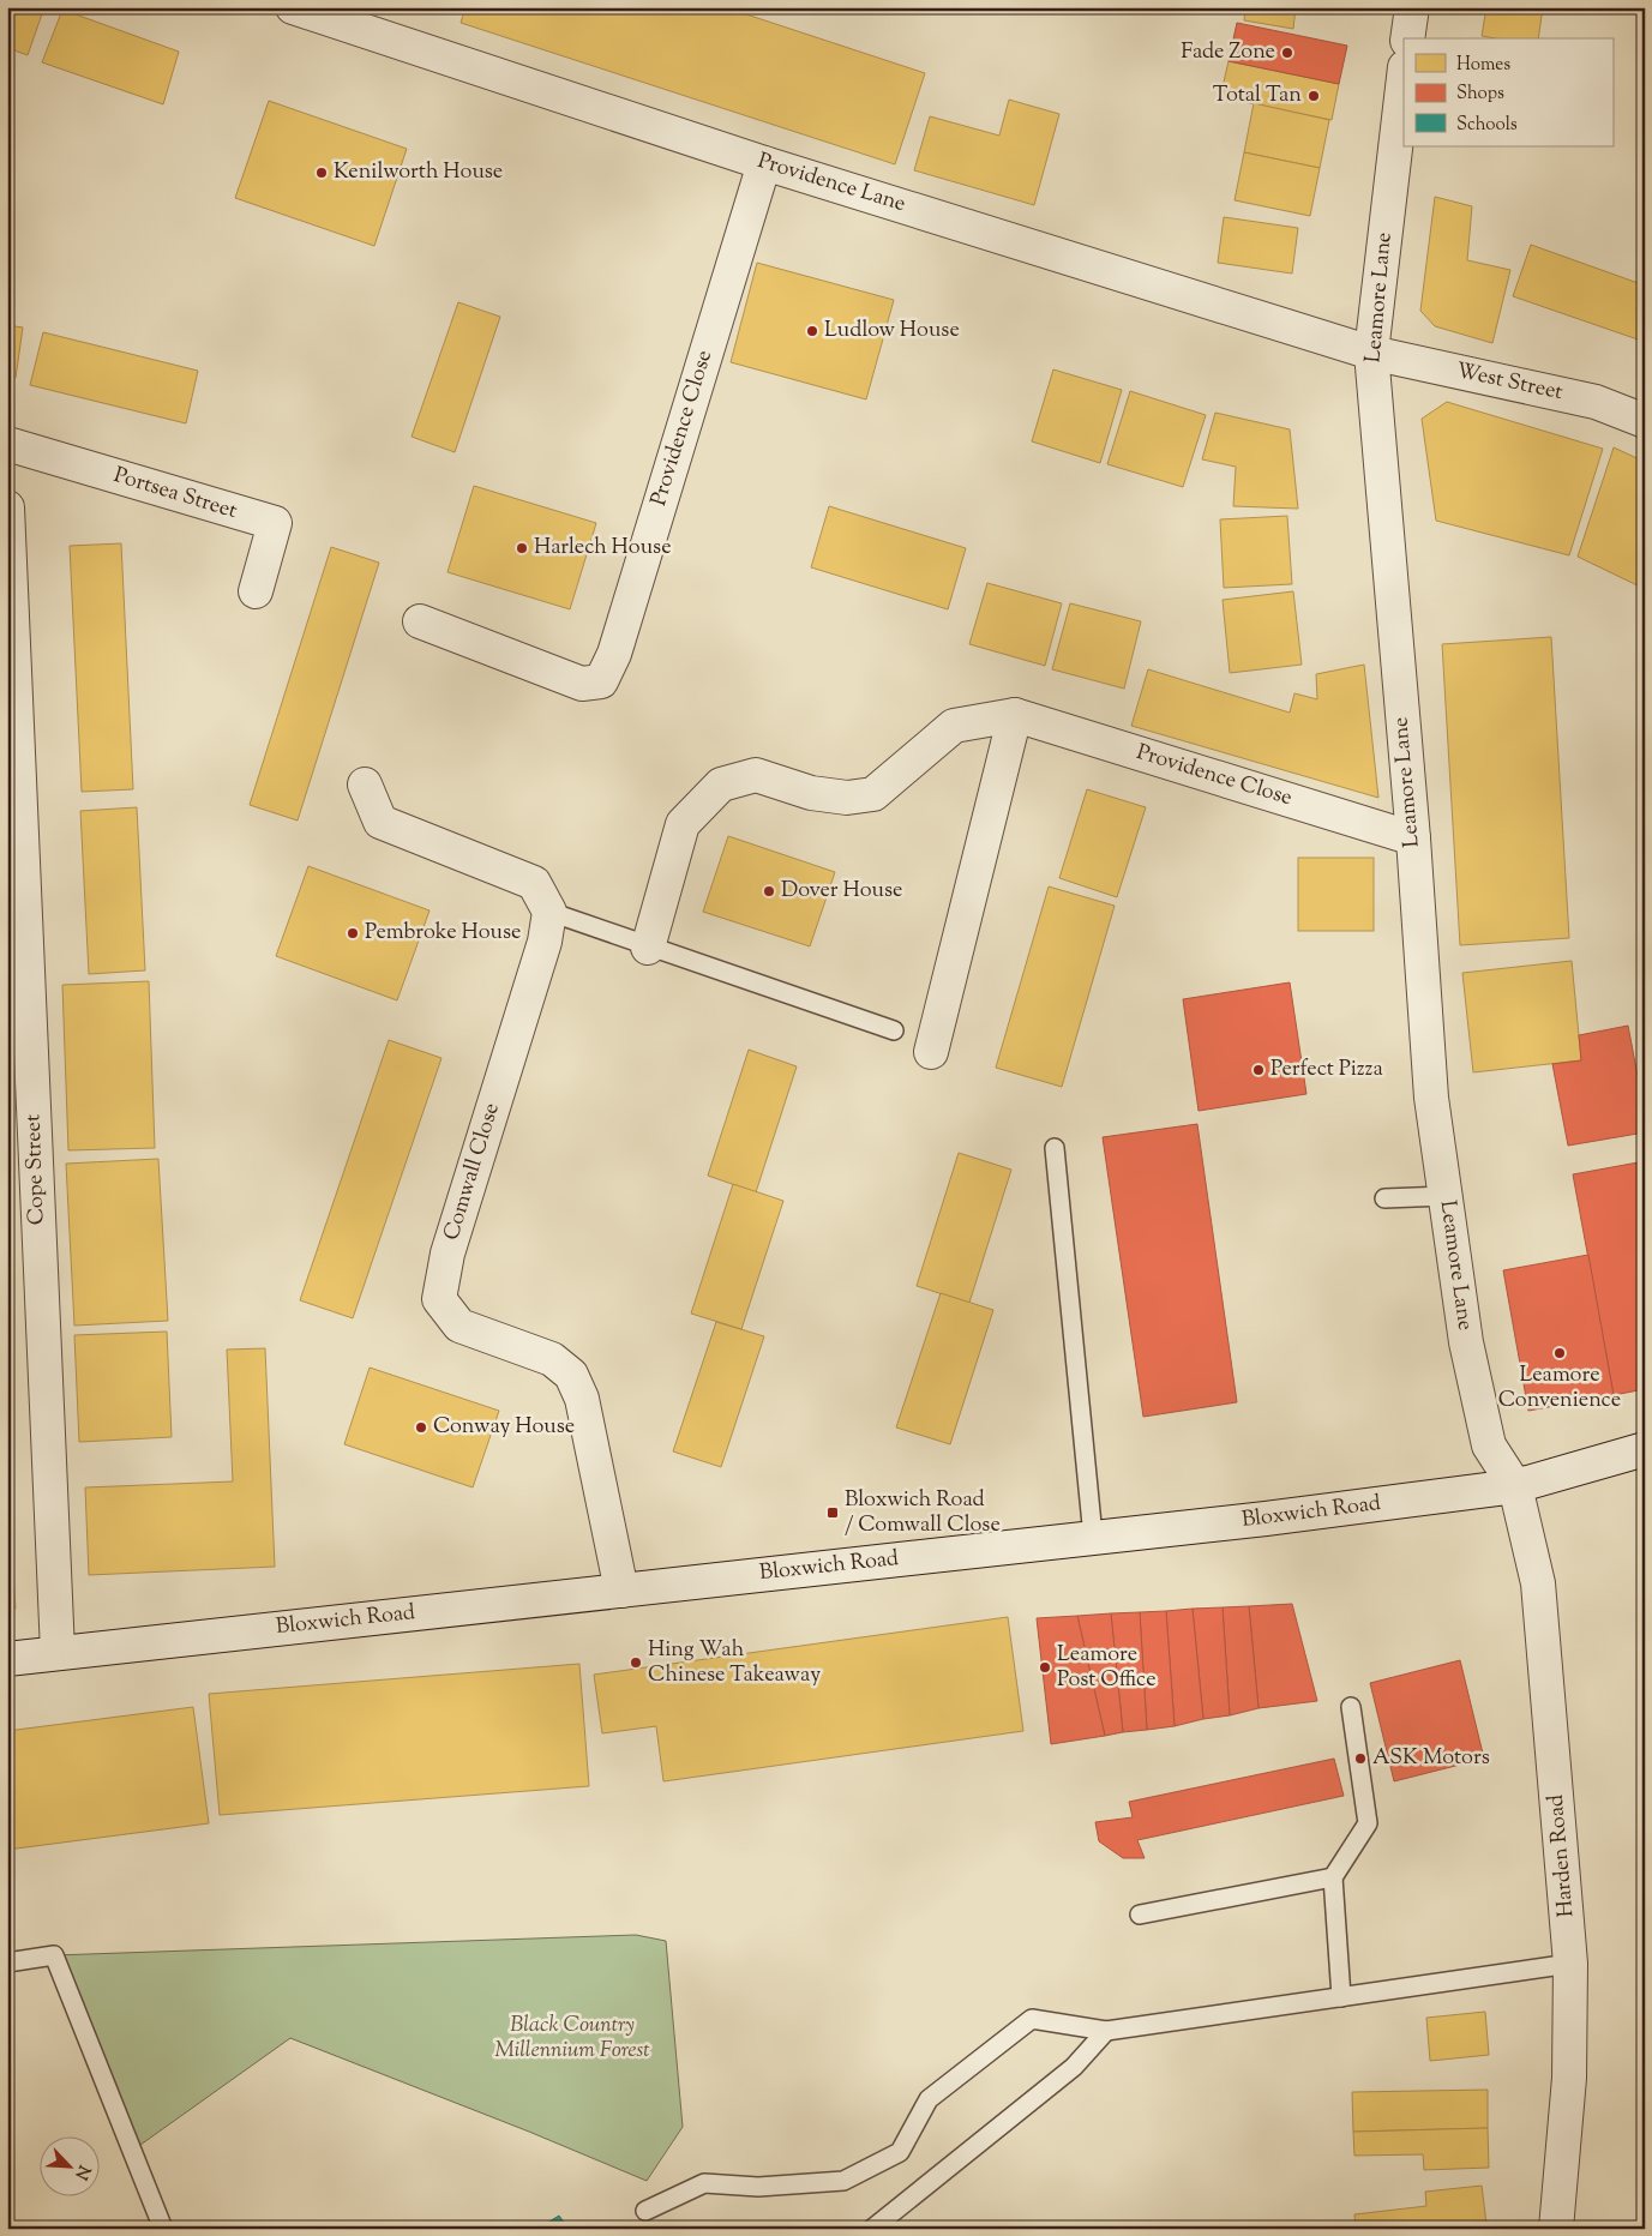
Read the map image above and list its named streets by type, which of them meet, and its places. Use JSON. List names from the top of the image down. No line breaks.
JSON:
{"streets":{"street":["Providence Lane","Leamore Lane","West Street","Providence Close","Portsea Street","Cope Street","Comwall Close","Bloxwich Road","Harden Road"]},"crossings":[["Providence Lane","Leamore Lane"],["Providence Lane","West Street"],["Providence Lane","Providence Close"],["Leamore Lane","West Street"],["Leamore Lane","Providence Close"],["Leamore Lane","Bloxwich Road"],["Leamore Lane","Harden Road"],["Cope Street","Bloxwich Road"],["Comwall Close","Bloxwich Road"],["Bloxwich Road","Harden Road"]],"parks":["Black Country Millennium Forest"],"places":{"other":["Fade Zone","Total Tan","Kenilworth House","Ludlow House","Harlech House","Dover House","Pembroke House","Perfect Pizza","Leamore Convenience","Conway House","Hing Wah Chinese Takeaway","Leamore Post Office","ASK Motors"],"transit":["Bloxwich Road / Comwall Close"]},"legend":["Homes","Shops","Schools"],"north":"bottom right"}
